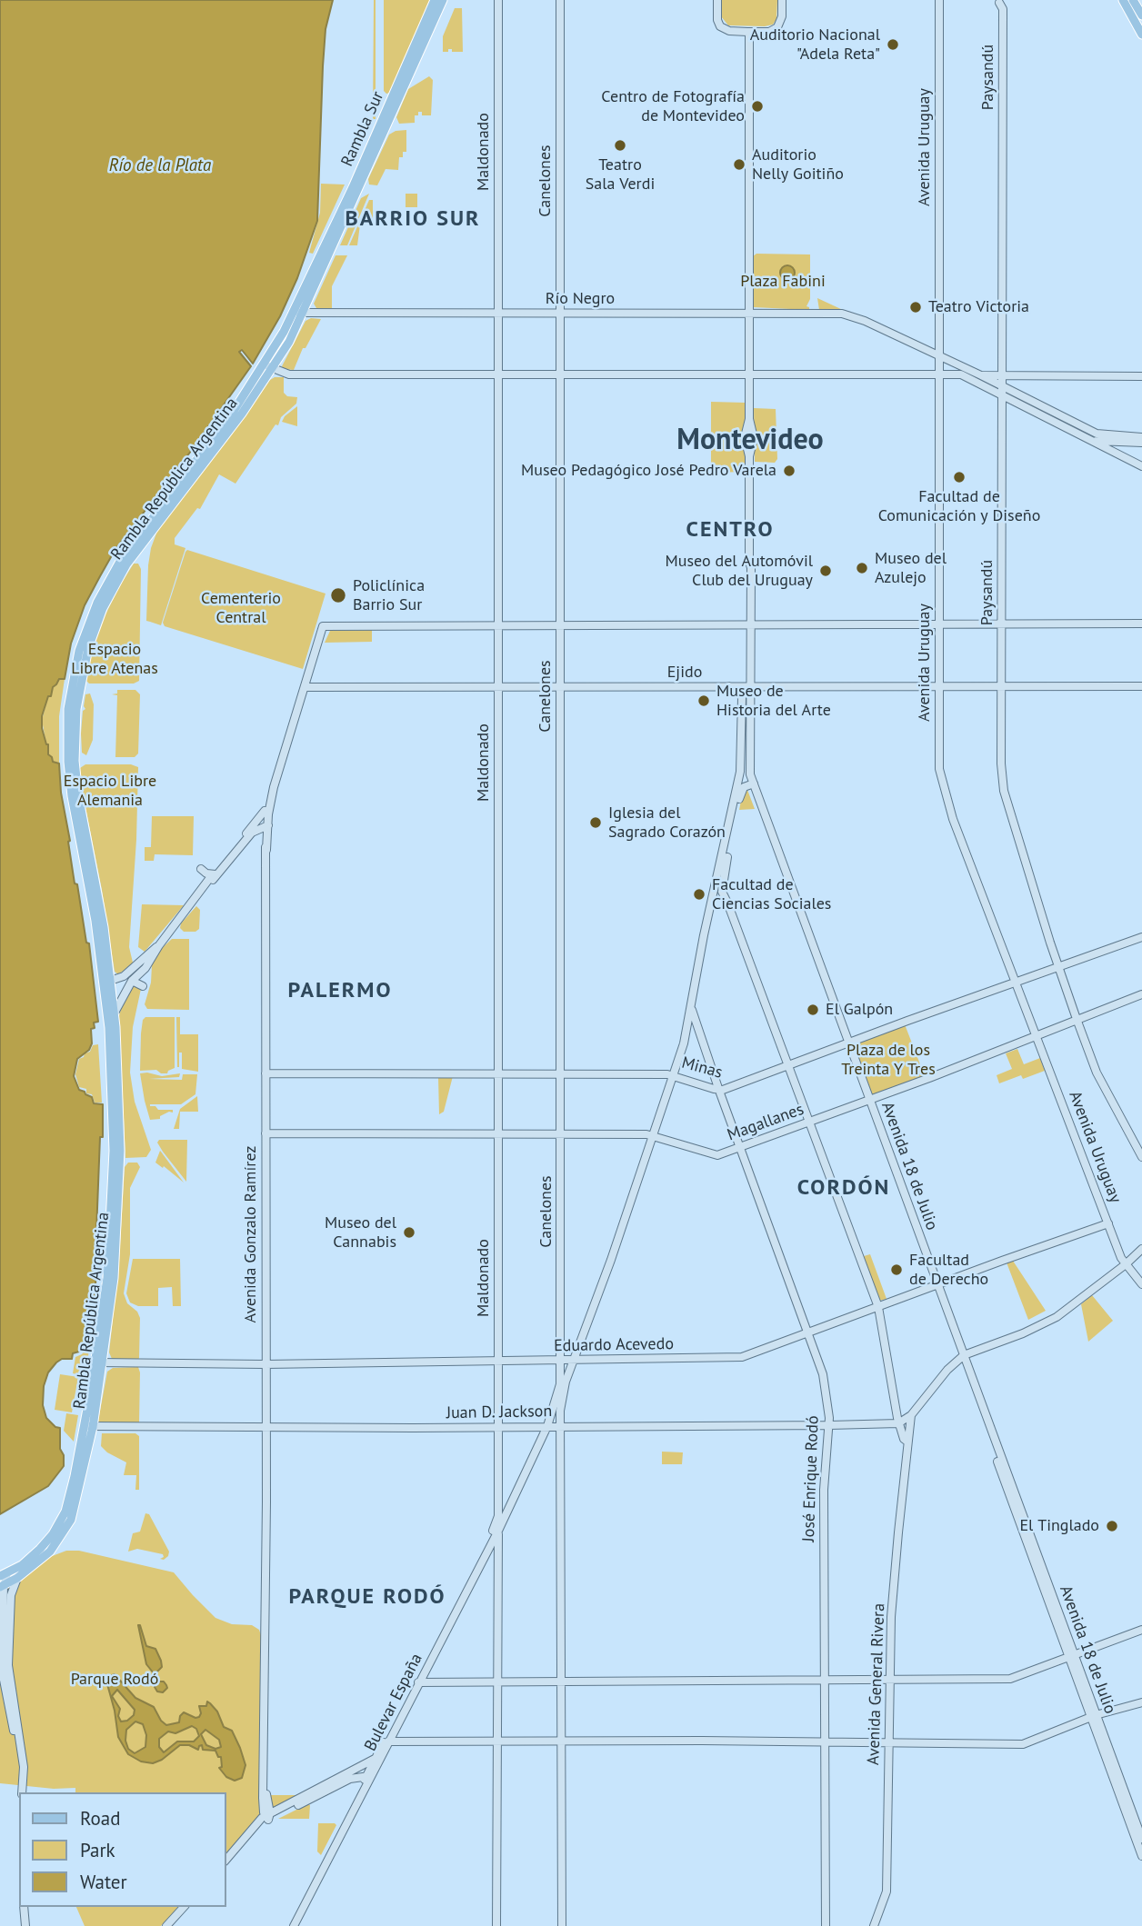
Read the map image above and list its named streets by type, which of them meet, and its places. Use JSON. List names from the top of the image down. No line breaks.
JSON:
{"streets":{"main road":["Rambla Sur","Rambla República Argentina"],"street":["Paysandú","Avenida Uruguay","Maldonado","Canelones","Río Negro","Ejido","Minas","Magallanes","Avenida 18 de Julio","Avenida Gonzalo Ramírez","Eduardo Acevedo","Juan D. Jackson","José Enrique Rodó","Avenida General Rivera","Bulevar España"]},"crossings":[["Paysandú","Río Negro"],["Paysandú","Ejido"],["Paysandú","Minas"],["Paysandú","Magallanes"],["Rambla Sur","Río Negro"],["Rambla Sur","Rambla República Argentina"],["Avenida Uruguay","Río Negro"],["Avenida Uruguay","Ejido"],["Avenida Uruguay","Minas"],["Avenida Uruguay","Magallanes"],["Avenida Uruguay","Eduardo Acevedo"],["Maldonado","Río Negro"],["Maldonado","Ejido"],["Maldonado","Minas"],["Maldonado","Magallanes"],["Maldonado","Avenida Gonzalo Ramírez"],["Maldonado","Eduardo Acevedo"],["Maldonado","Juan D. Jackson"],["Maldonado","Bulevar España"],["Canelones","Río Negro"],["Canelones","Ejido"],["Canelones","Minas"],["Canelones","Magallanes"],["Canelones","Avenida 18 de Julio"],["Canelones","Eduardo Acevedo"],["Canelones","Juan D. Jackson"],["Canelones","Bulevar España"],["Río Negro","Rambla República Argentina"],["Río Negro","Avenida 18 de Julio"],["Rambla República Argentina","Eduardo Acevedo"],["Rambla República Argentina","Juan D. Jackson"],["Ejido","Avenida 18 de Julio"],["Ejido","Avenida Gonzalo Ramírez"],["Minas","Avenida 18 de Julio"],["Minas","Avenida Gonzalo Ramírez"],["Minas","José Enrique Rodó"],["Magallanes","Avenida 18 de Julio"],["Magallanes","Avenida Gonzalo Ramírez"],["Magallanes","José Enrique Rodó"],["Avenida 18 de Julio","Eduardo Acevedo"],["Avenida 18 de Julio","José Enrique Rodó"],["Avenida 18 de Julio","Bulevar España"],["Avenida Gonzalo Ramírez","Eduardo Acevedo"],["Avenida Gonzalo Ramírez","Juan D. Jackson"],["Eduardo Acevedo","José Enrique Rodó"],["Juan D. Jackson","José Enrique Rodó"],["Juan D. Jackson","Bulevar España"]],"districts":["BARRIO SUR","Montevideo","CENTRO","PALERMO","CORDÓN","PARQUE RODÓ"],"water":["Río de la Plata"],"parks":["Plaza Fabini","Cementerio Central","Espacio Libre Atenas","Espacio Libre Alemania","Plaza de los Treinta Y Tres","Parque Rodó"],"places":["Auditorio Nacional \"Adela Reta\"","Centro de Fotografía de Montevideo","Teatro Sala Verdi","Auditorio Nelly Goitiño","Teatro Victoria","Museo Pedagógico José Pedro Varela","Facultad de Comunicación y Diseño","Museo del Azulejo","Museo del Automóvil Club del Uruguay","Policlínica Barrio Sur","Museo de Historia del Arte","Iglesia del Sagrado Corazón","Facultad de Ciencias Sociales","El Galpón","Museo del Cannabis","Facultad de Derecho","El Tinglado"],"legend":["Road","Park","Water"]}
